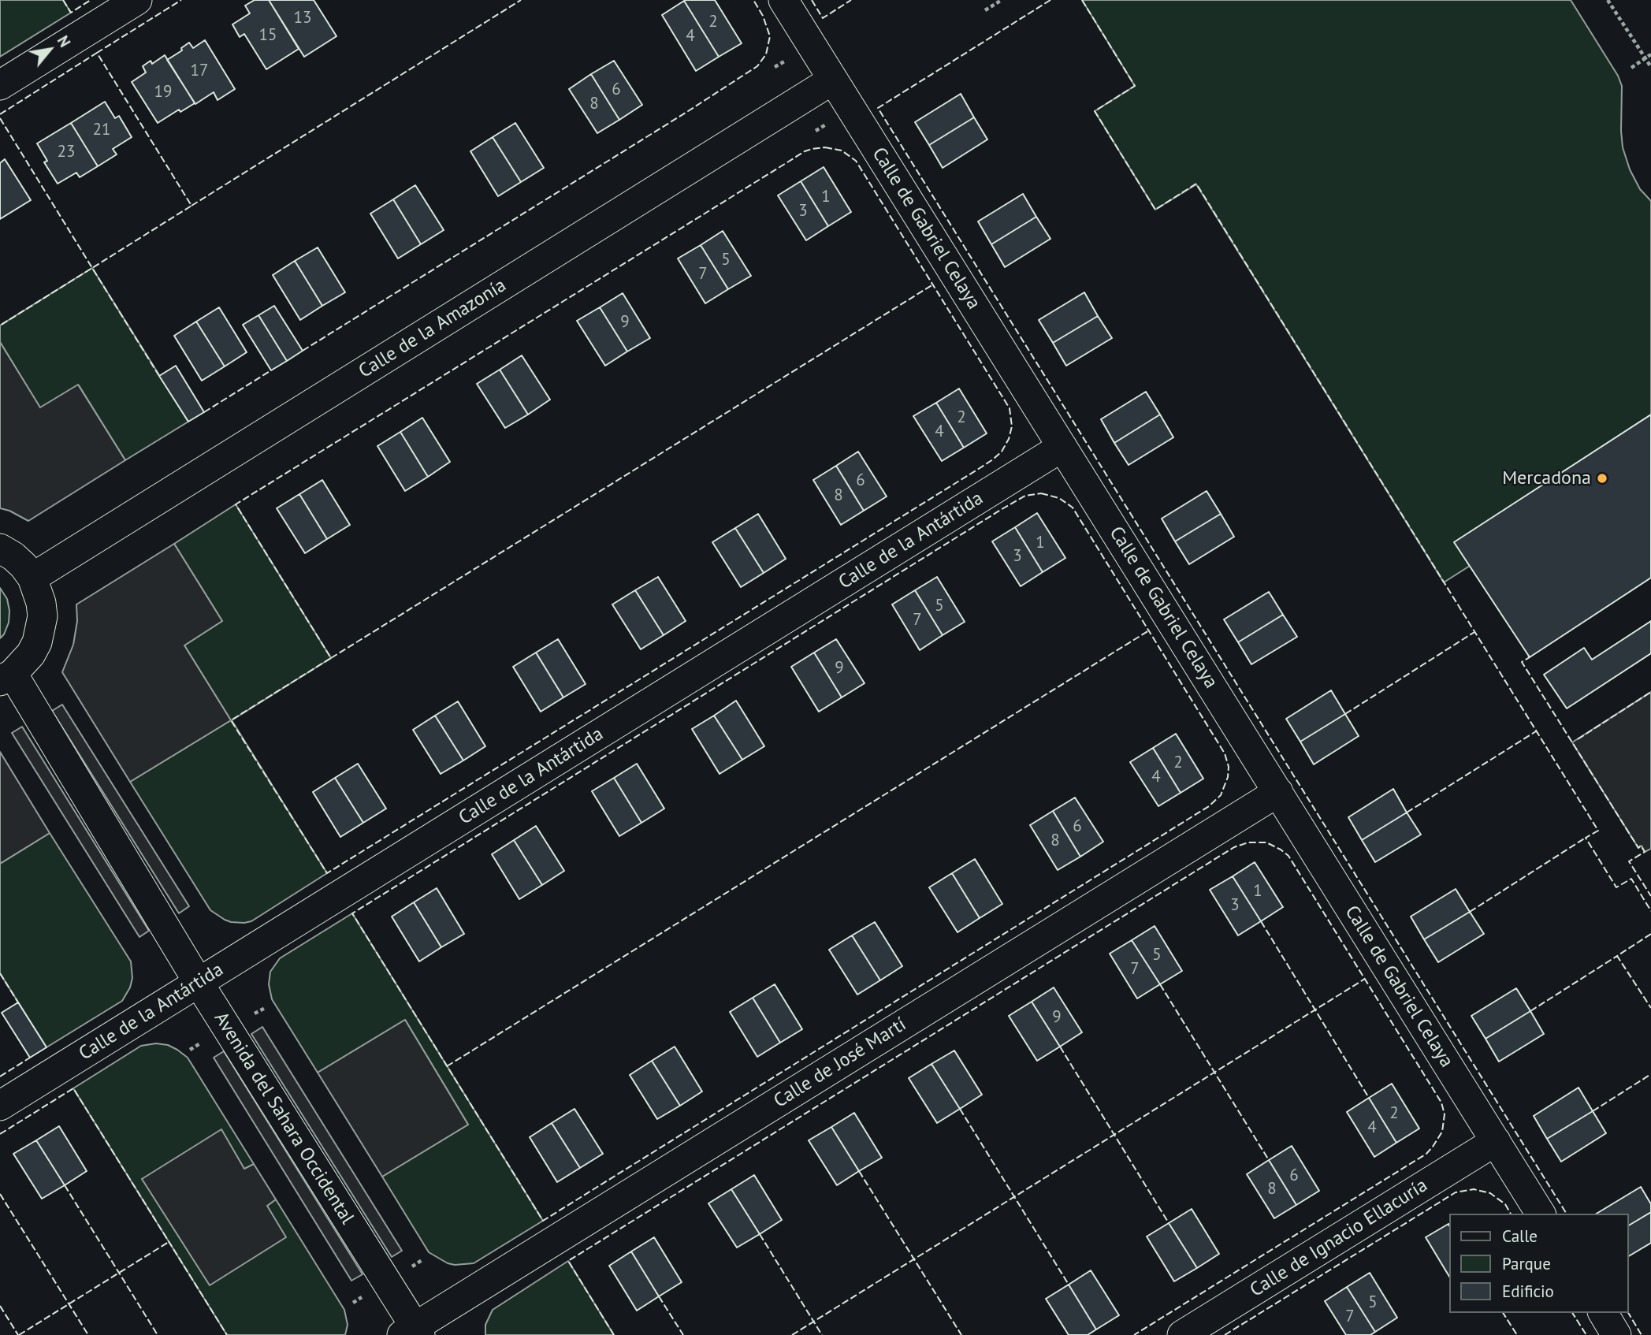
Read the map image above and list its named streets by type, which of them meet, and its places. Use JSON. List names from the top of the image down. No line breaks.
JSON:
{"streets":{"street":["Calle de Gabriel Celaya","Calle de la Amazonía","Calle de la Antártida","Calle de José Martí","Avenida del Sahara Occidental","Calle de Ignacio Ellacuría"]},"crossings":[["Calle de Gabriel Celaya","Calle de la Amazonía"],["Calle de Gabriel Celaya","Calle de la Antártida"],["Calle de Gabriel Celaya","Calle de José Martí"],["Calle de Gabriel Celaya","Calle de Ignacio Ellacuría"],["Calle de la Antártida","Avenida del Sahara Occidental"],["Calle de José Martí","Avenida del Sahara Occidental"]],"places":["Mercadona"],"house_numbers":["13","2","15","4","17","6","19","8","21","23","1","3","5","7","9","2","4","6","8","1","3","5","7","9","2","4","6","8","1","3","5","7","9","2","4","6","8","5","7"],"legend":["Calle","Parque","Edificio"],"north":"top right"}
